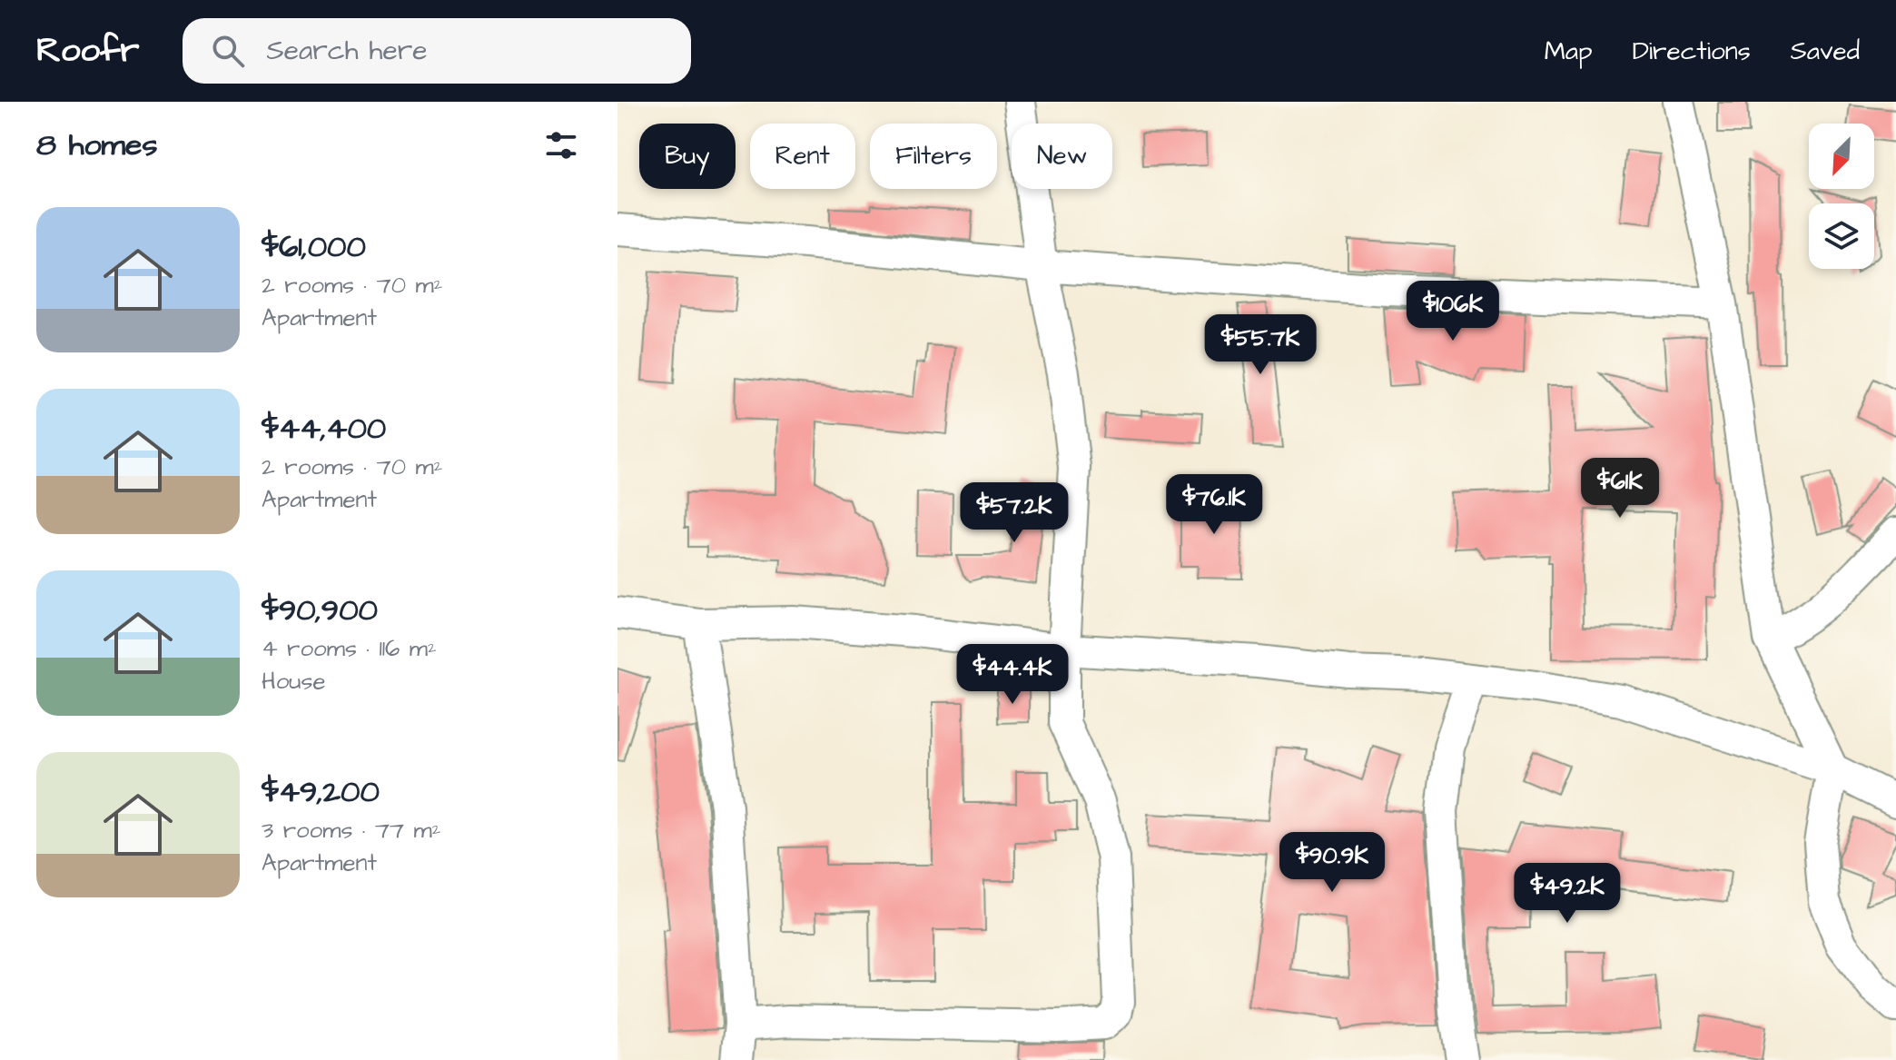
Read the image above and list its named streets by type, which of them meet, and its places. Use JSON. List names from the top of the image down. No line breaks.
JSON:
{"north":"bottom left","page":{"header":"Roofr","search":"Search here","nav":["Map","Directions","Saved"],"heading":"8 homes","chip":["Buy","Rent","Filters","New"],"list":[{"name":"$61,000","note":"2 rooms · 70 m² · Apartment"},{"name":"$44,400","note":"2 rooms · 70 m² · Apartment"},{"name":"$90,900","note":"4 rooms · 116 m² · House"},{"name":"$49,200","note":"3 rooms · 77 m² · Apartment"}],"price":["$106K","$55.7K","$61K","$76.1K","$57.2K","$44.4K","$90.9K","$49.2K"]}}
